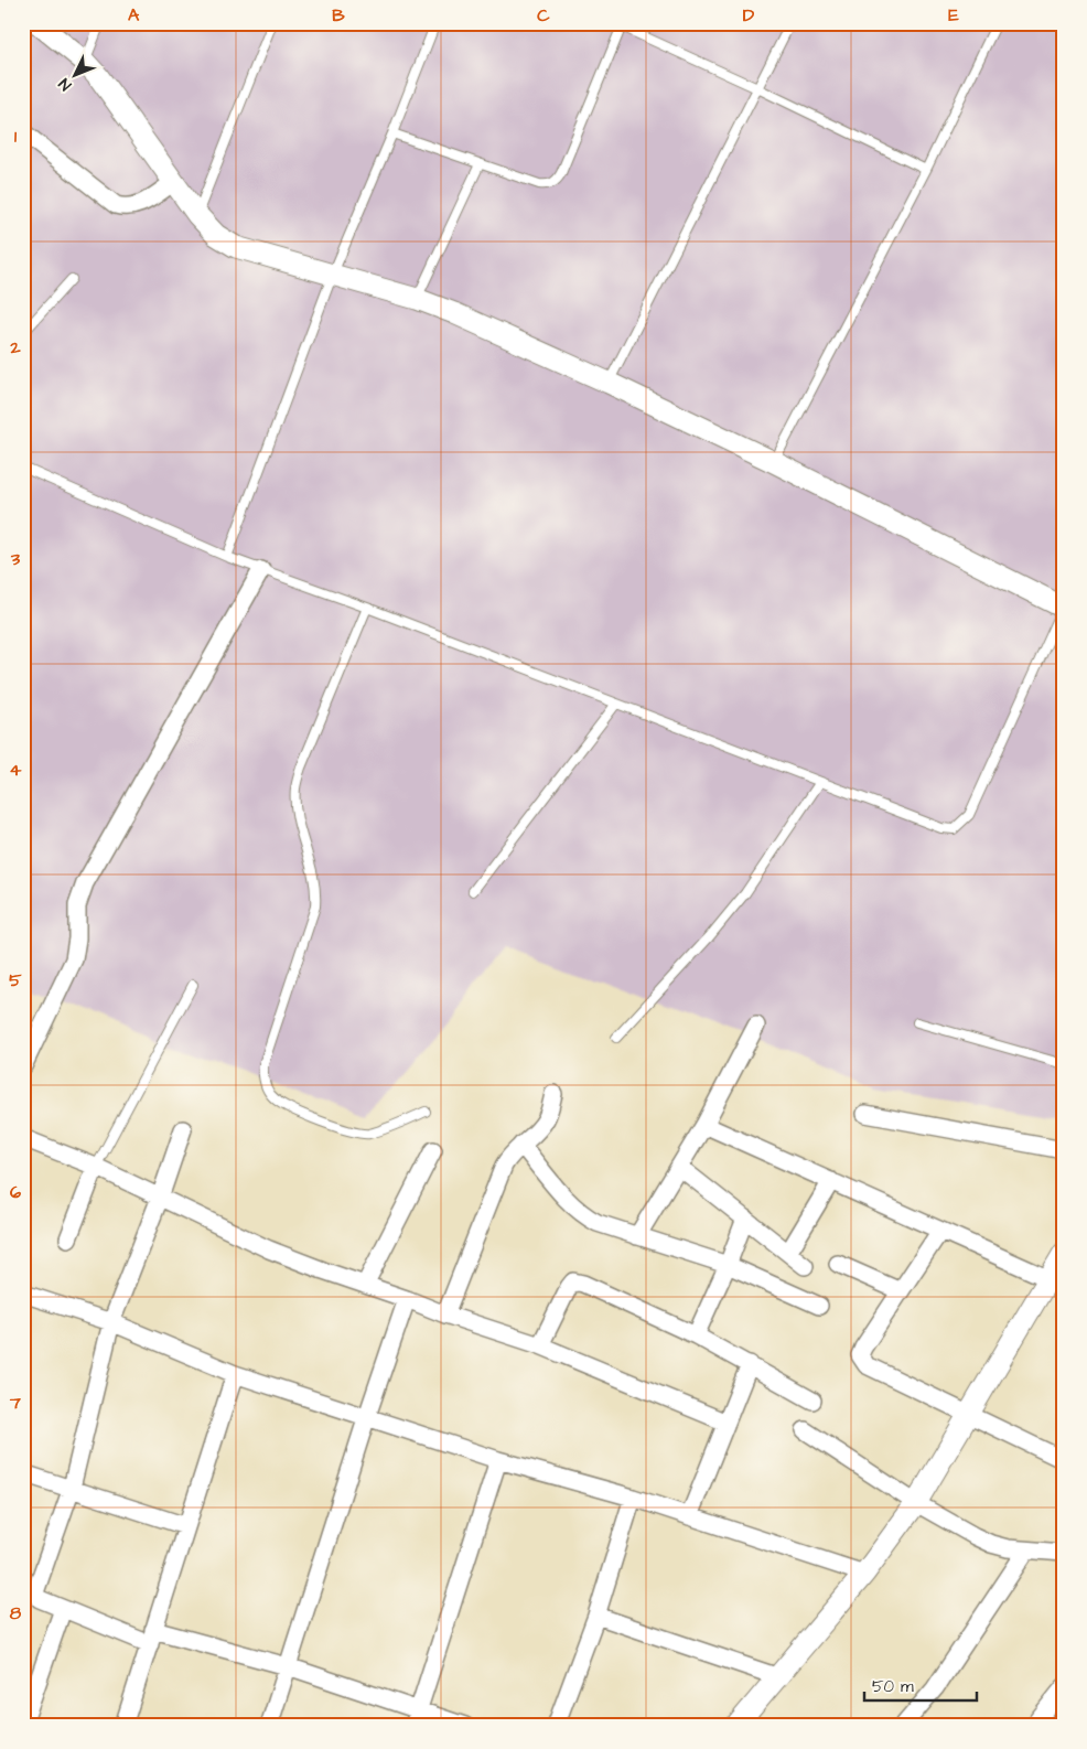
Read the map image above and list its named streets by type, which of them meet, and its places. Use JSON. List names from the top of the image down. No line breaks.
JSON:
{"scale_bar":"50 m","north":"bottom left","grid":{"columns":["A","B","C","D","E"],"rows":["1","2","3","4","5","6","7","8"]}}
